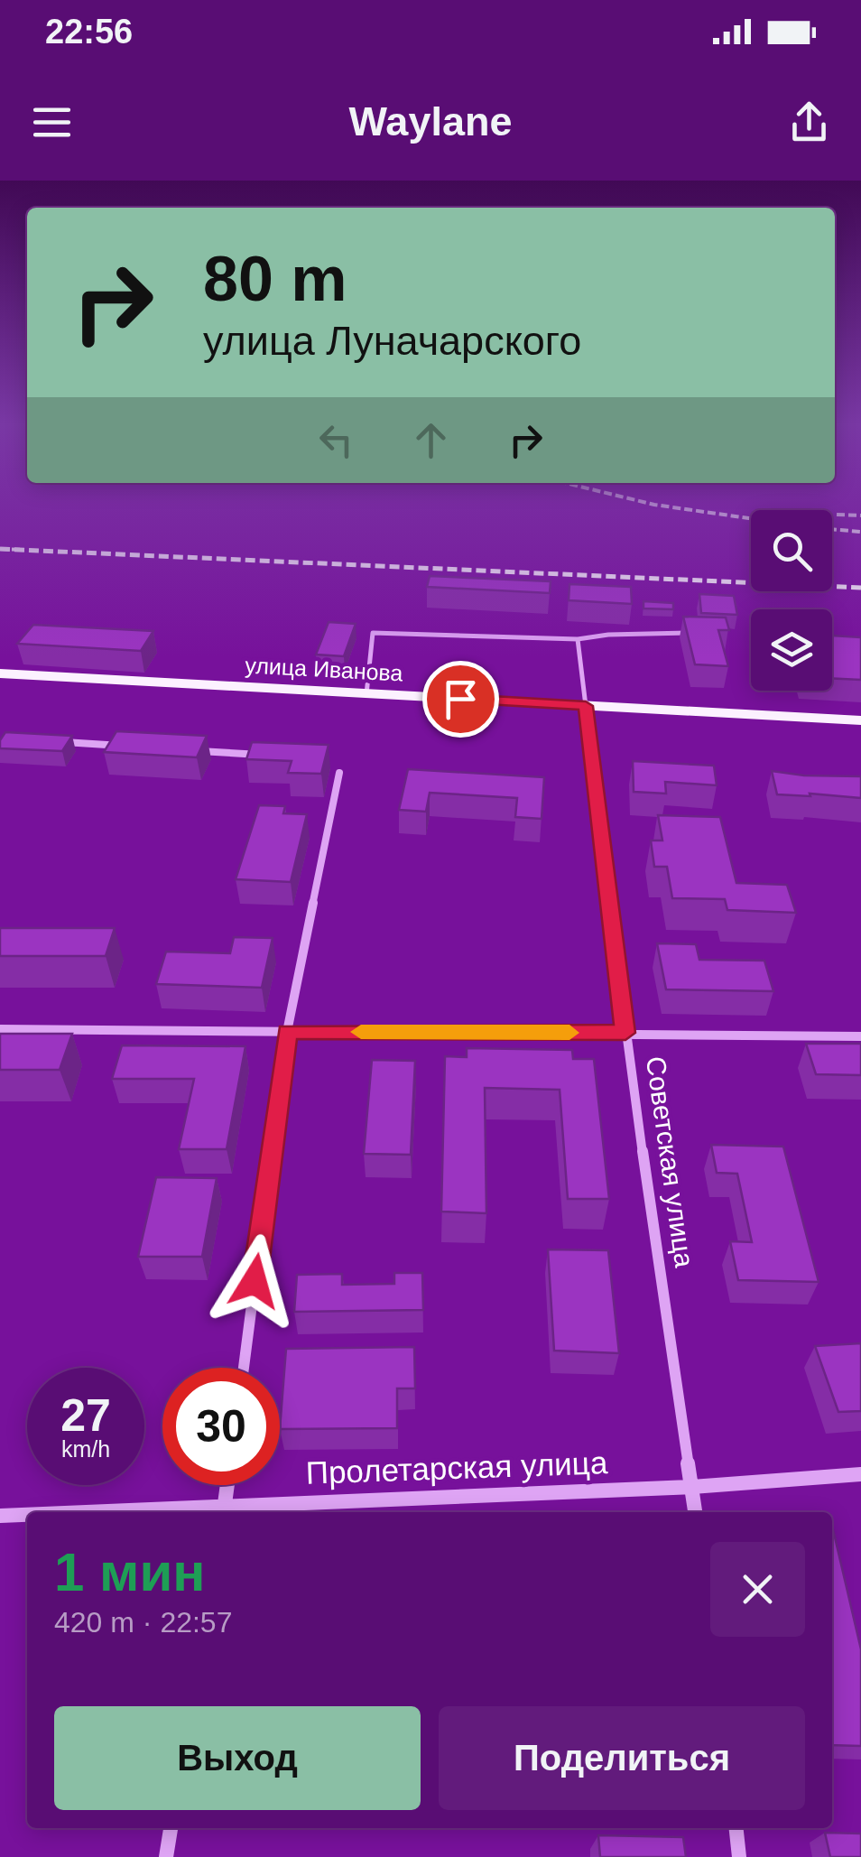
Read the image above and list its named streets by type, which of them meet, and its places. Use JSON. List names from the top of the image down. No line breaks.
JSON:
{"streets":{"main road":["улица Иванова"],"street":["Советская улица","Пролетарская улица"]},"crossings":[["улица Иванова","Советская улица"],["Советская улица","Пролетарская улица"]],"page":{"status":"22:56","header":"Waylane","turn":["80 m","улица Луначарского"],"speed":"27 km/h","limit":"30","heading":["1 мин","420 m · 22:57"],"buttons":["Выход","Поделиться"]}}
